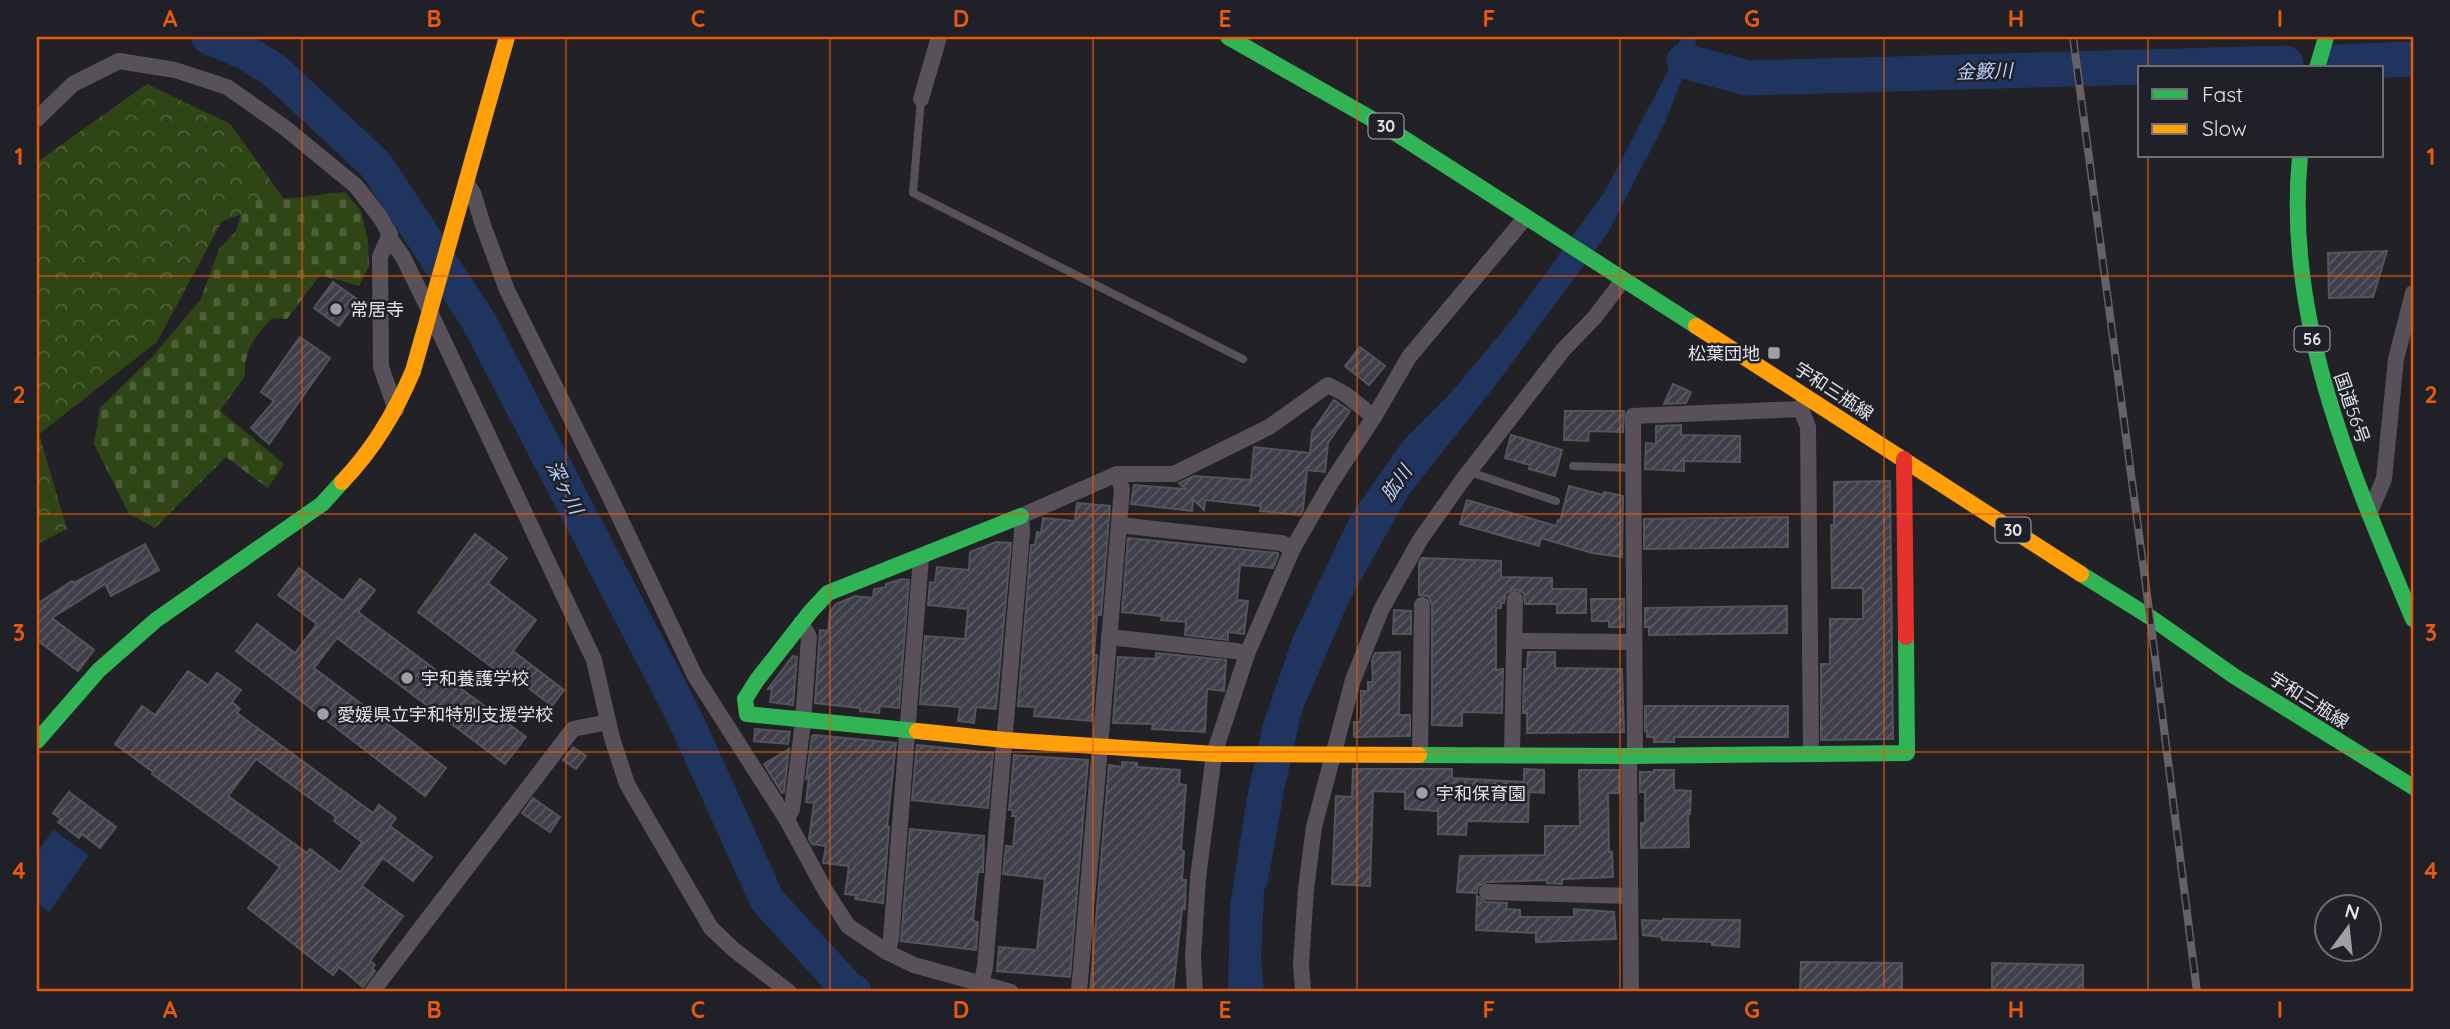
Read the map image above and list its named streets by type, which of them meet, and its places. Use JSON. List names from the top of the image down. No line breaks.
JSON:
{"streets":{"main road":["30","56","宇和三瓶線","国道56号"]},"water":["金籔川","肱川","深ヶ川"],"places":{"other":["常居寺","宇和養護学校","愛媛県立宇和特別支援学校","宇和保育園"],"transit":["松葉団地"]},"legend":["Fast","Slow"],"north":"top","grid":{"columns":["A","B","C","D","E","F","G","H","I"],"rows":["1","2","3","4"]}}
